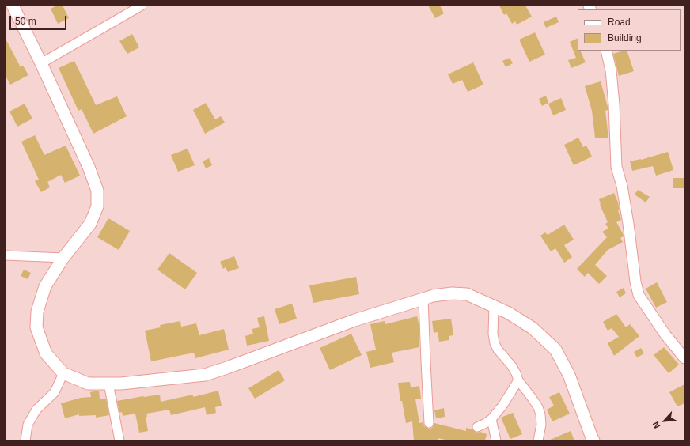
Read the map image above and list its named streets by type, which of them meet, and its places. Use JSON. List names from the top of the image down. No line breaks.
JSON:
{"legend":["Road","Building"],"scale_bar":"50 m","north":"bottom left"}
